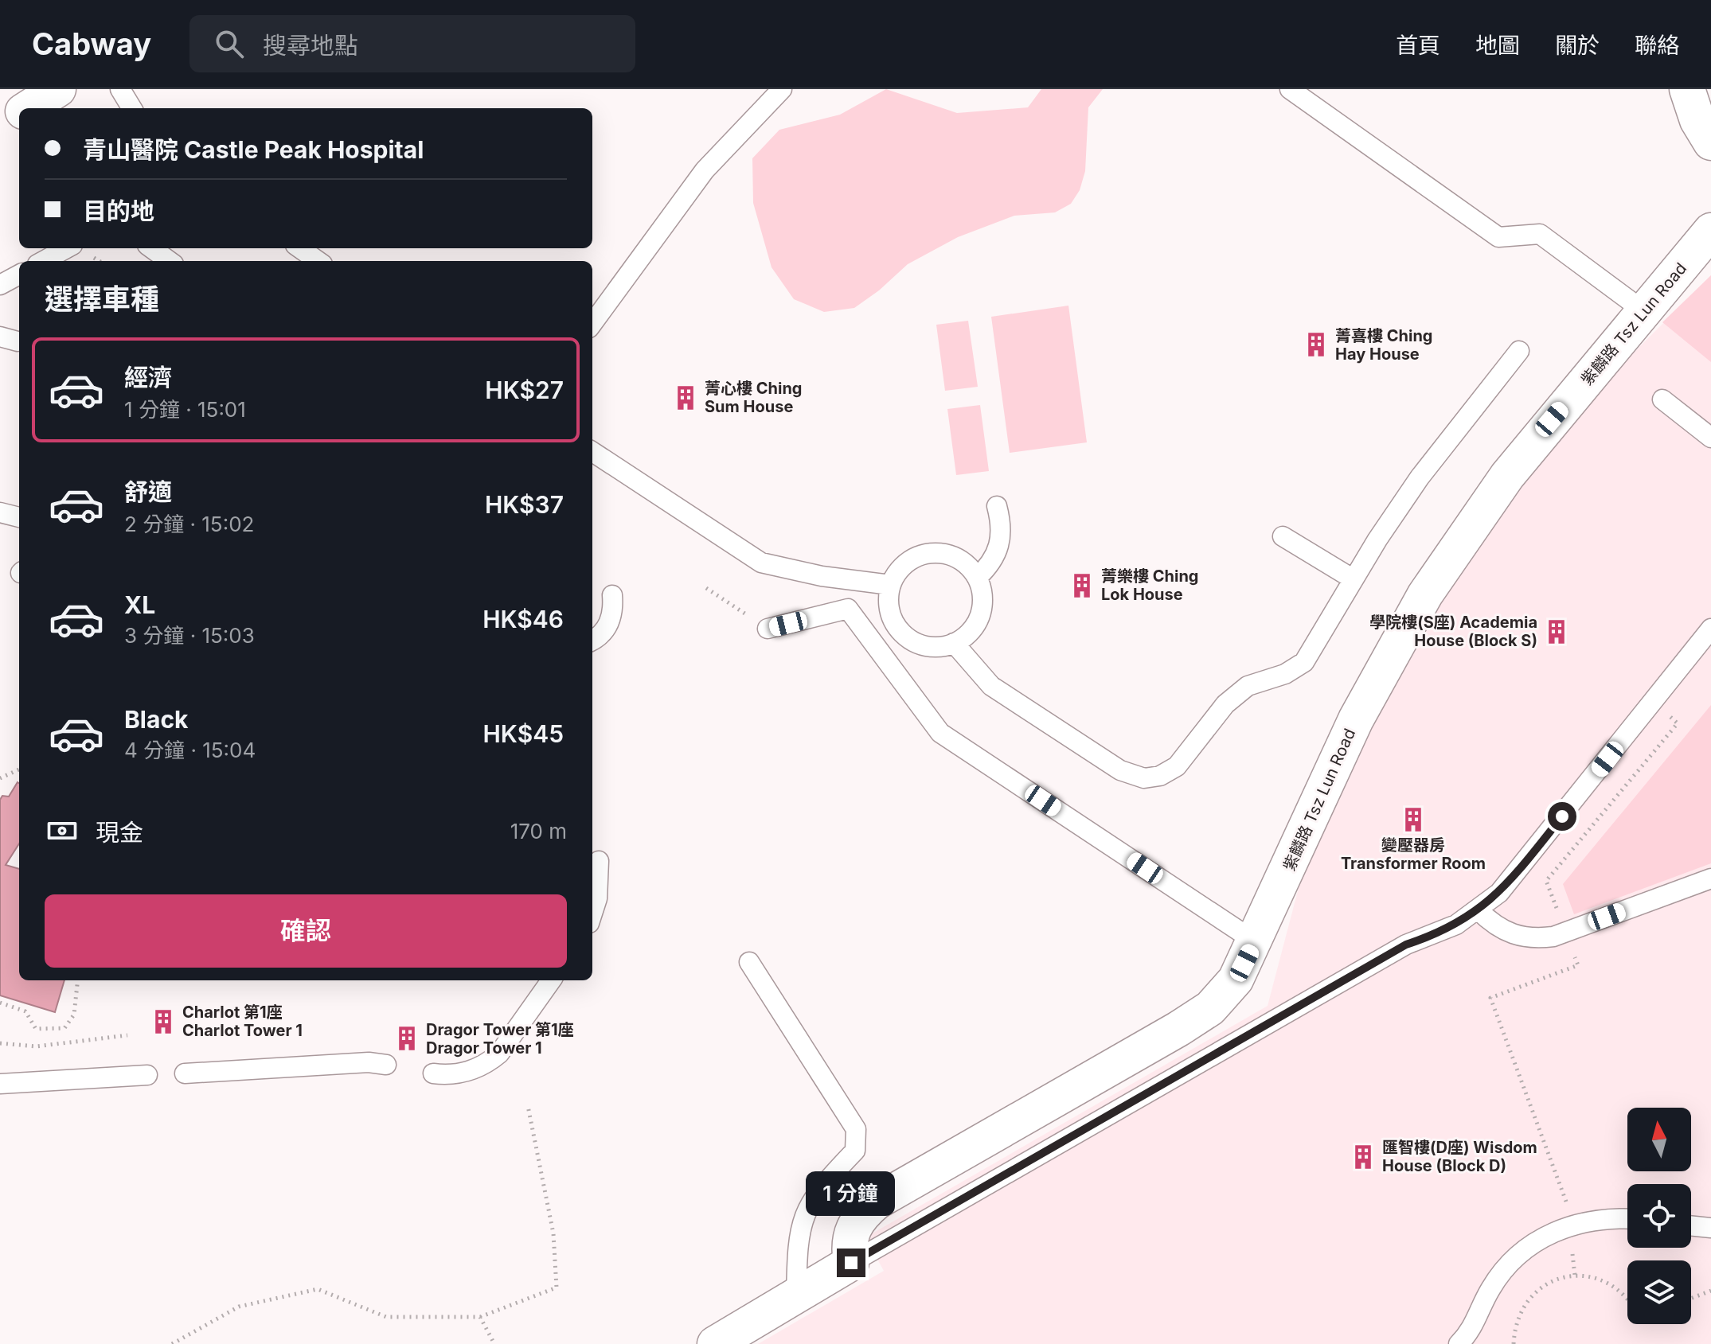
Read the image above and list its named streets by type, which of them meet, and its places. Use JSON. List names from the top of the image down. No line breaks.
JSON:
{"streets":{"street":["紫麟路 Tsz Lun Road"]},"places":{"building":["菁喜樓 Ching Hay House","菁心樓 Ching Sum House","菁樂樓 Ching Lok House","學院樓(S座) Academia House (Block S)","變壓器房 Transformer Room","Charlot 第1座 Charlot Tower 1","Dragor Tower 第1座 Dragor Tower 1","匯智樓(D座) Wisdom House (Block D)"]},"north":"top","page":{"header":"Cabway","search":"搜尋地點","nav":["首頁","地圖","關於","聯絡"],"banner":["青山醫院 Castle Peak Hospital","目的地"],"heading":"選擇車種","list":[{"name":"經濟","note":"1 分鐘 · 15:01","value":"HK$27"},{"name":"舒適","note":"2 分鐘 · 15:02","value":"HK$37"},{"name":"XL","note":"3 分鐘 · 15:03","value":"HK$46"},{"name":"Black","note":"4 分鐘 · 15:04","value":"HK$45"}],"pay":["現金","170 m"],"buttons":"確認","bubble":"1 分鐘"}}
